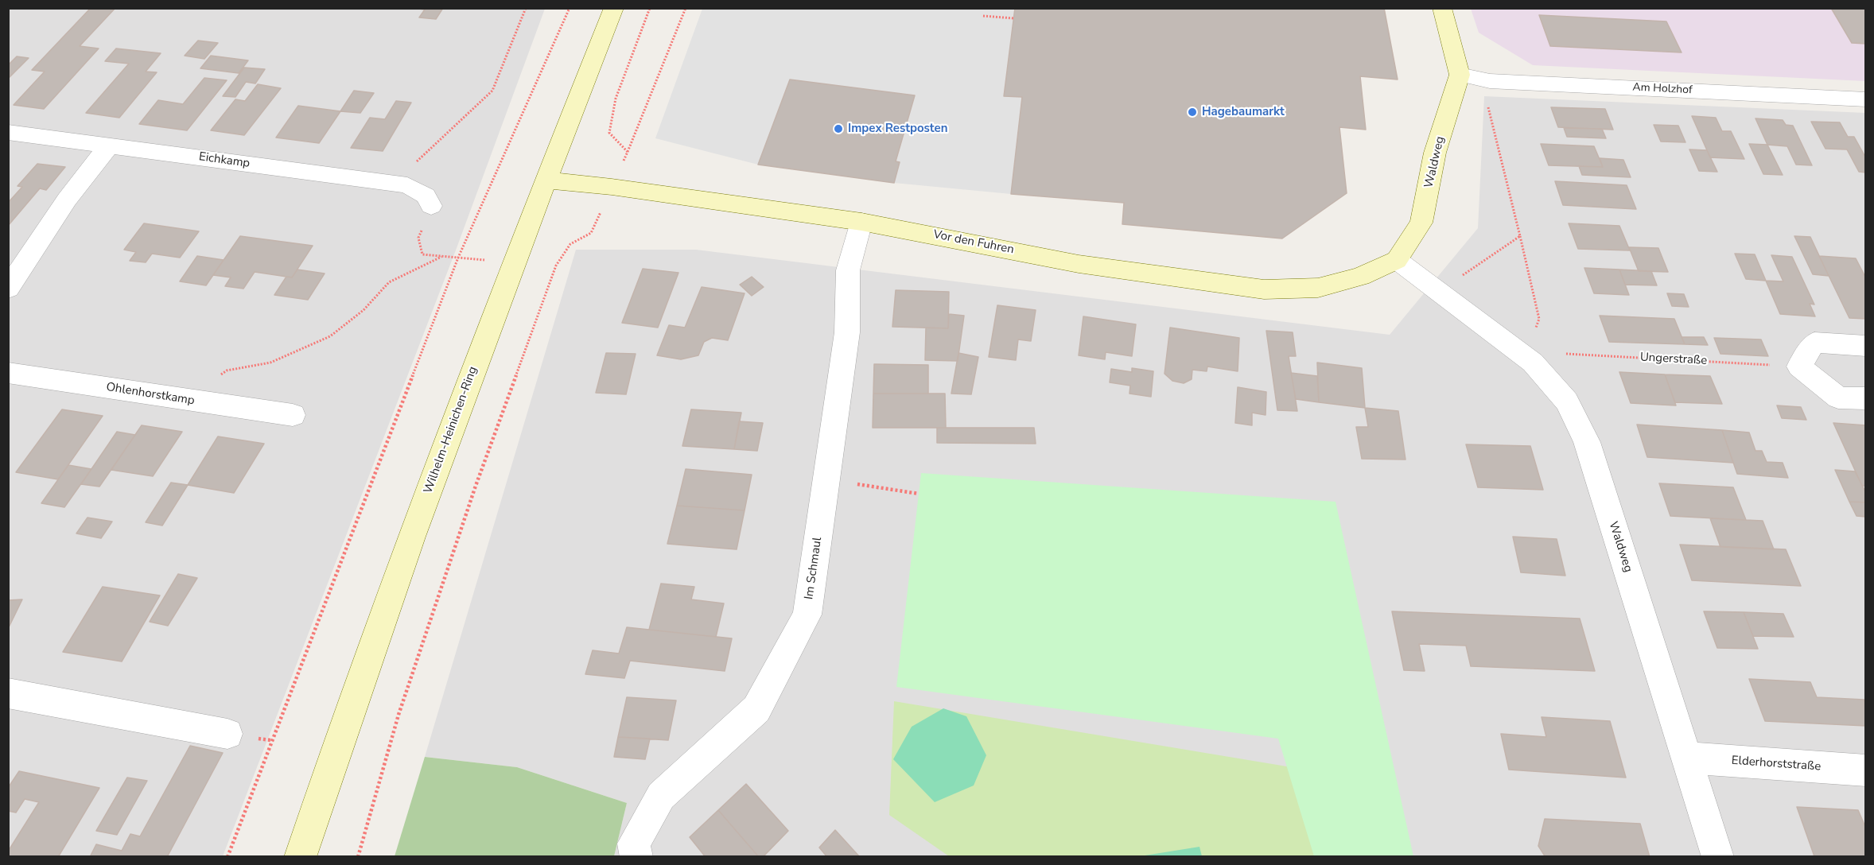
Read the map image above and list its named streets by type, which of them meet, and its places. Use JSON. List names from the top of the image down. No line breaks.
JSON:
{"streets":{"street":["Am Holzhof","Eichkamp","Waldweg","Vor den Fuhren","Ohlenhorstkamp","Wilhelm-Heinichen-Ring","Im Schmaul","Elderhorststraße"],"path":["Ungerstraße"]},"crossings":[["Am Holzhof","Waldweg"],["Waldweg","Vor den Fuhren"],["Waldweg","Ungerstraße"],["Waldweg","Elderhorststraße"],["Vor den Fuhren","Wilhelm-Heinichen-Ring"],["Vor den Fuhren","Im Schmaul"]],"places":["Hagebaumarkt","Impex Restposten"]}
